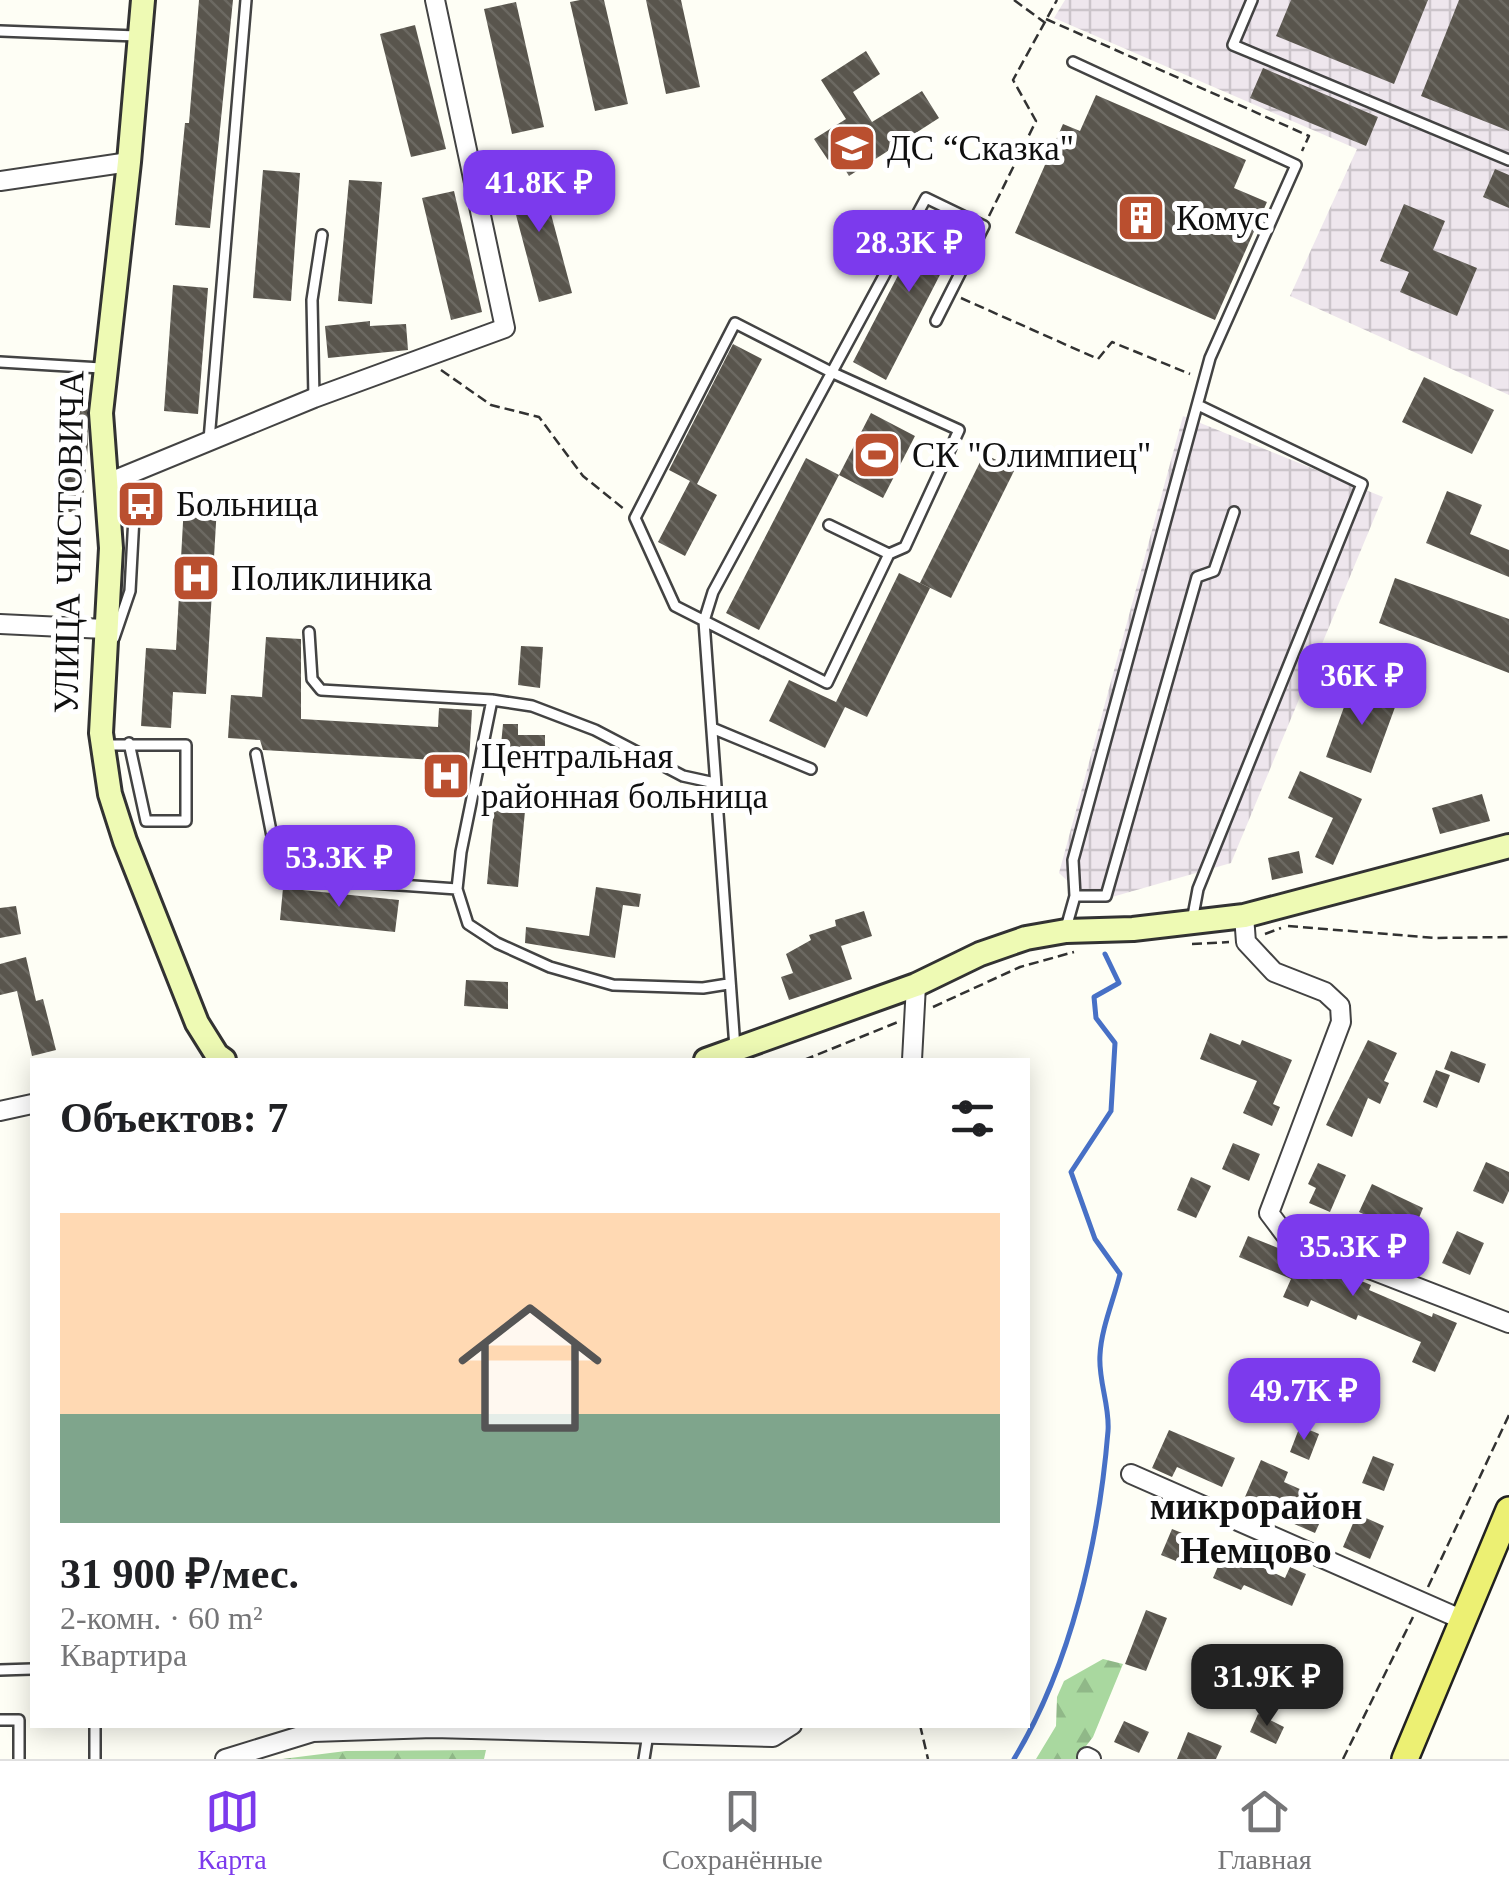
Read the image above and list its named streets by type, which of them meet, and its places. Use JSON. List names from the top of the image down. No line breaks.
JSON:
{"streets":{"street":["УЛИЦА ЧИСТОВИЧА"]},"districts":["микрорайон Немцово"],"places":{"school or university":["ДС “Сказка\""],"building":["Комус"],"sports":["СК \"Олимпиец\""],"bus stop":["Больница"],"hospital":["Поликлиника","Центральная районная больница"]},"page":{"price":["41.8K ₽","28.3K ₽","36K ₽","53.3K ₽","35.3K ₽","49.7K ₽","31.9K ₽"],"heading":"Объектов: 7","list":[{"name":"31 900 ₽/мес.","note":"2-комн. · 60 m² · Квартира"}],"tabs":["Карта","Сохранённые","Главная"]}}
